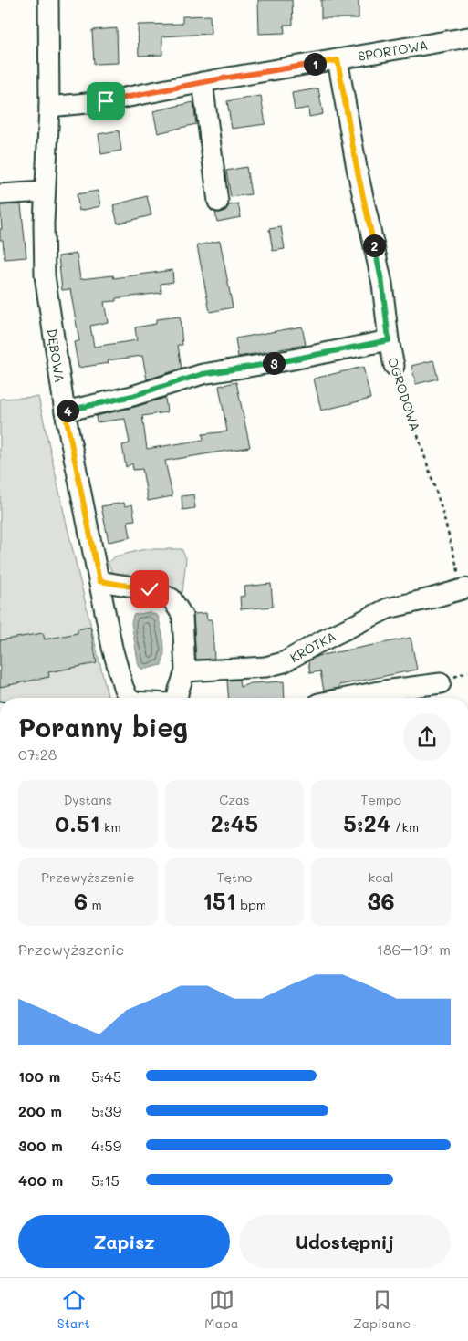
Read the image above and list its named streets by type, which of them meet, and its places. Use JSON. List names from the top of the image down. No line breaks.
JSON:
{"streets":{"street":["SPORTOWA","DĘBOWA","OGRODOWA","KRÓTKA"]},"crossings":[["SPORTOWA","DĘBOWA"],["SPORTOWA","OGRODOWA"],["OGRODOWA","KRÓTKA"]],"page":{"pins":["1","2","3","4"],"heading":["Poranny bieg","07:28"],"stats":[["Dystans","0.51 km"],["Czas","2:45"],["Tempo","5:24 /km"],["Przewyższenie","6 m"],["Tętno","151 bpm"],["kcal","36"]],"chart":["Przewyższenie","186–191 m"],"list":[{"name":"100 m","note":"5:45"},{"name":"200 m","note":"5:39"},{"name":"300 m","note":"4:59"},{"name":"400 m","note":"5:15"}],"buttons":["Zapisz","Udostępnij"],"tabs":["Start","Mapa","Zapisane"]}}
